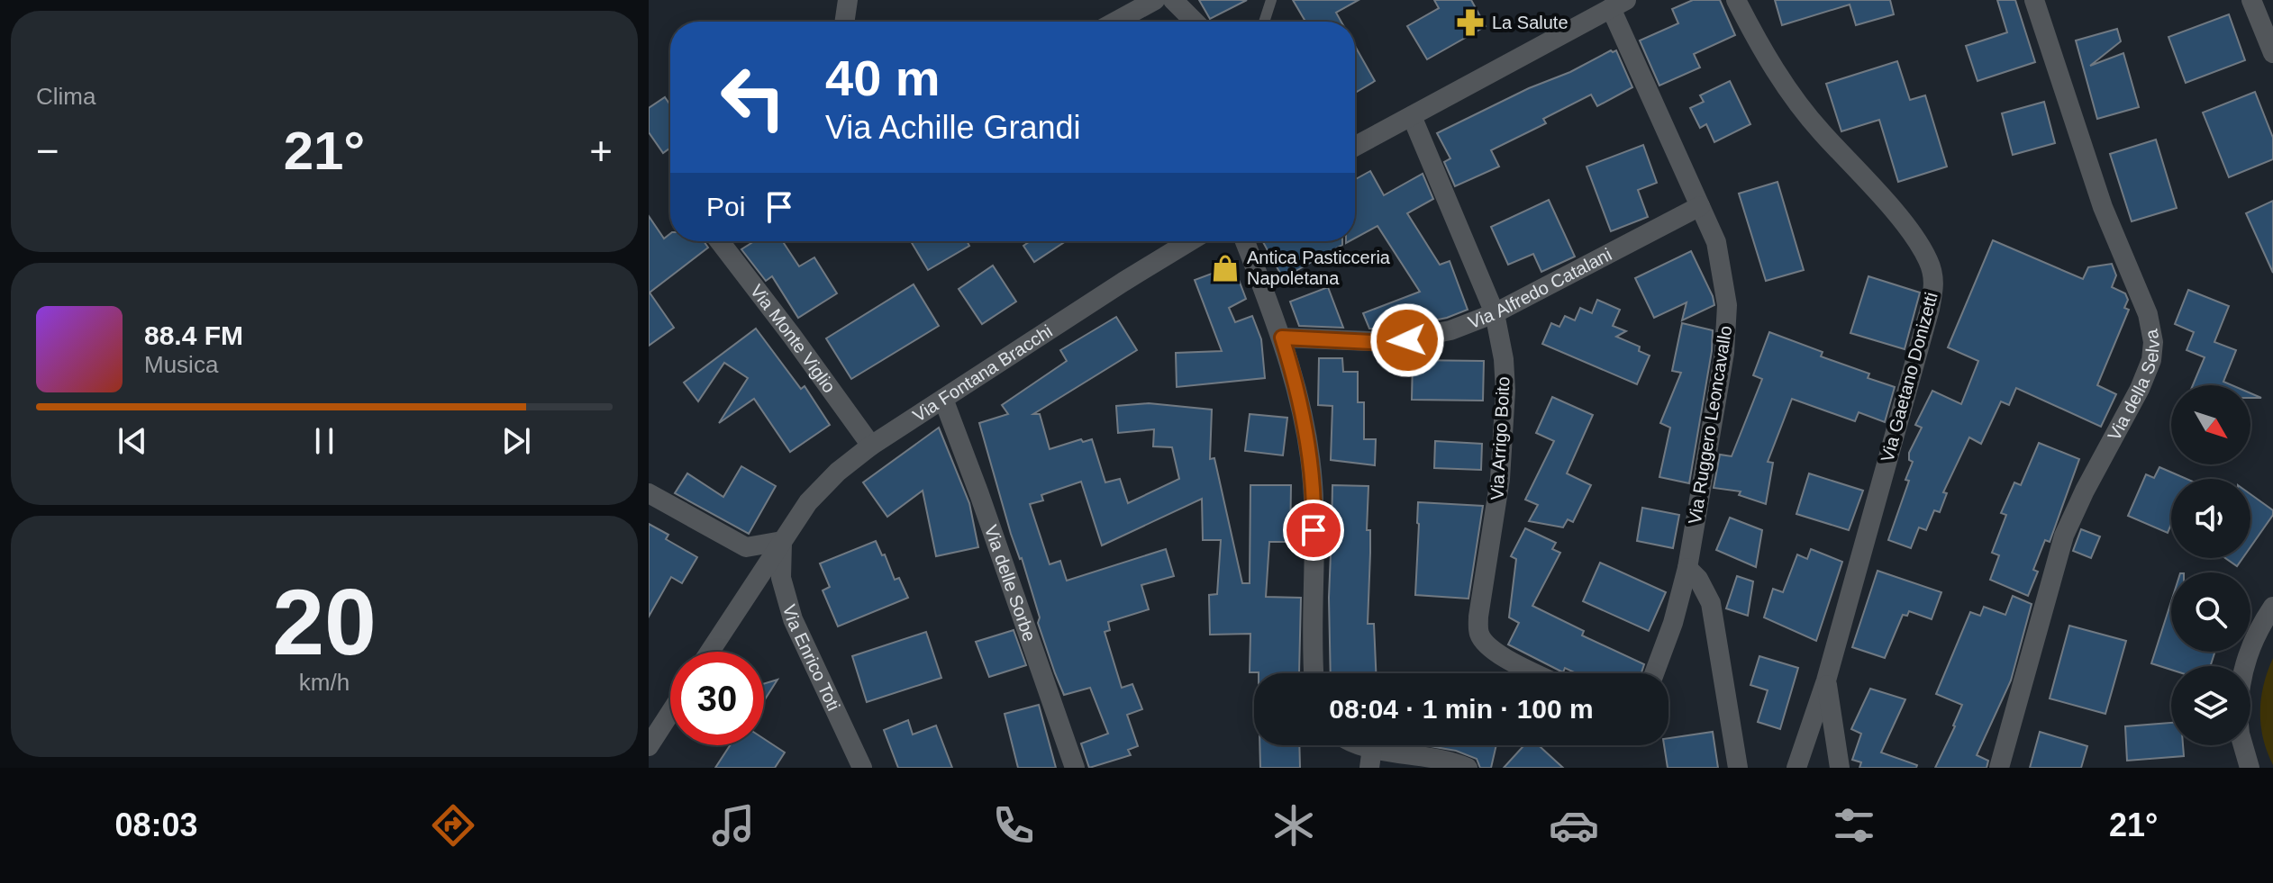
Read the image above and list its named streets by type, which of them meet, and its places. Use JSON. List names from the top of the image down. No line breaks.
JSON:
{"streets":{"street":["Via Alfredo Catalani","Via Monte Viglio","Via Fontana Bracchi","Via Gaetano Donizetti","Via della Selva","Via Ruggero Leoncavallo","Via Arrigo Boito","Via delle Sorbe","Via Enrico Toti"]},"crossings":[["Via Alfredo Catalani","Via Ruggero Leoncavallo"],["Via Alfredo Catalani","Via Arrigo Boito"],["Via Monte Viglio","Via Fontana Bracchi"],["Via Fontana Bracchi","Via delle Sorbe"],["Via Fontana Bracchi","Via Enrico Toti"]],"places":{"pharmacy":["La Salute"],"shop":["Antica Pasticceria Napoletana"]},"north":"bottom right","page":{"tile":["Clima",["20","km/h"]],"turn":["40 m","Via Achille Grandi"],"heat":["−","21°","+"],"then":"Poi","song":["88.4 FM","Musica"],"limit":"30","trip":"08:04 · 1 min · 100 m","tabs":["08:03","21°"]}}
